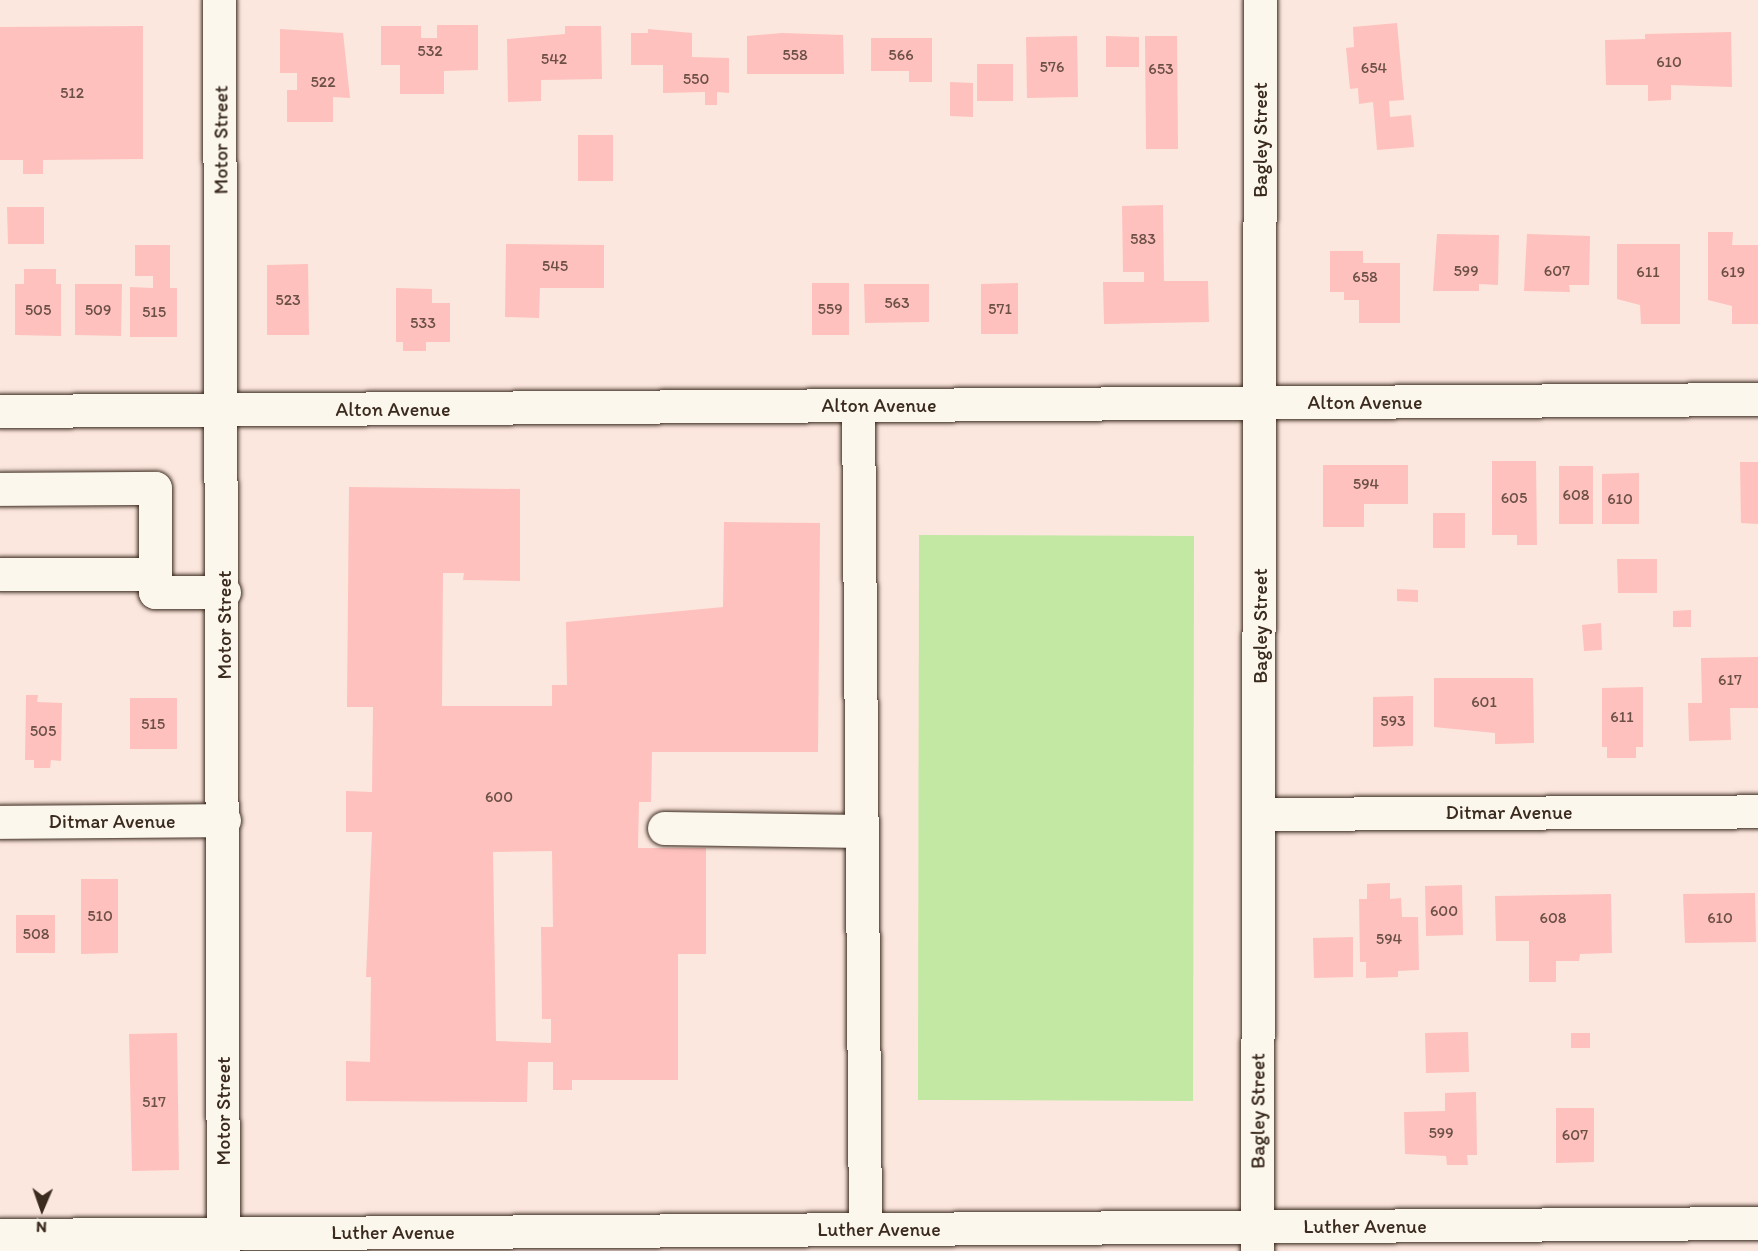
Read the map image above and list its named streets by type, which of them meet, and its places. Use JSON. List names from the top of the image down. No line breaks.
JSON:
{"streets":{"street":["Motor Street","Bagley Street","Alton Avenue","Ditmar Avenue","Luther Avenue"]},"crossings":[["Motor Street","Alton Avenue"],["Motor Street","Ditmar Avenue"],["Motor Street","Luther Avenue"],["Bagley Street","Alton Avenue"],["Bagley Street","Ditmar Avenue"],["Bagley Street","Luther Avenue"]],"house_numbers":["532","558","566","542","610","576","654","653","550","522","512","583","545","599","607","611","619","658","523","563","559","571","505","509","515","533","594","608","605","610","617","601","611","593","515","505","600","600","510","608","610","508","594","517","599","607"],"north":"bottom"}
